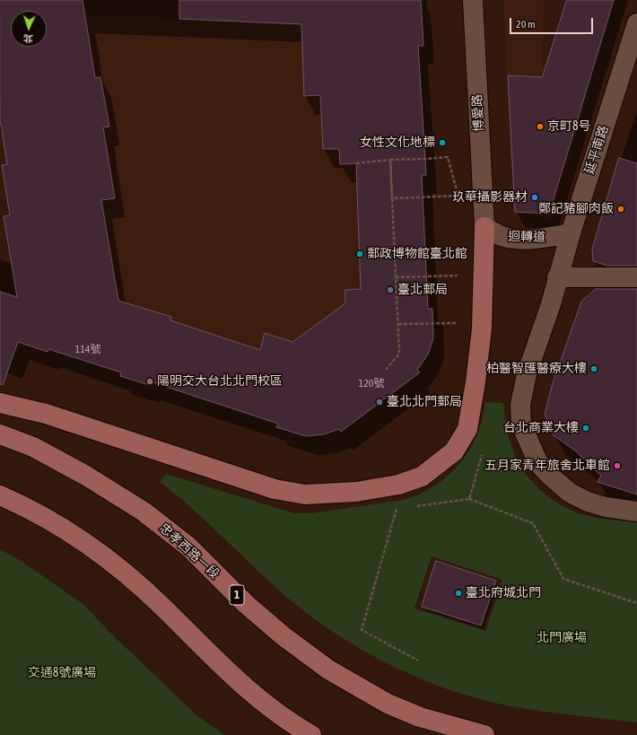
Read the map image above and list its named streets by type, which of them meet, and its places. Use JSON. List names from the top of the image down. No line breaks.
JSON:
{"streets":{"main road":["忠孝西路一段","1"],"street":["博愛路","延平南路","迴轉道"]},"crossings":[["博愛路","迴轉道"],["延平南路","迴轉道"]],"parks":["北門廣場","交通8號廣場"],"places":["京町8号","女性文化地標","玖華攝影器材","鄭記豬腳肉飯","郵政博物館臺北館","臺北郵局","柏醫智匯醫療大樓","陽明交大台北北門校區","臺北北門郵局","台北商業大樓","五月家青年旅舍北車館","臺北府城北門"],"house_numbers":["114號","120號"],"scale_bar":"20 m","north":"bottom"}
